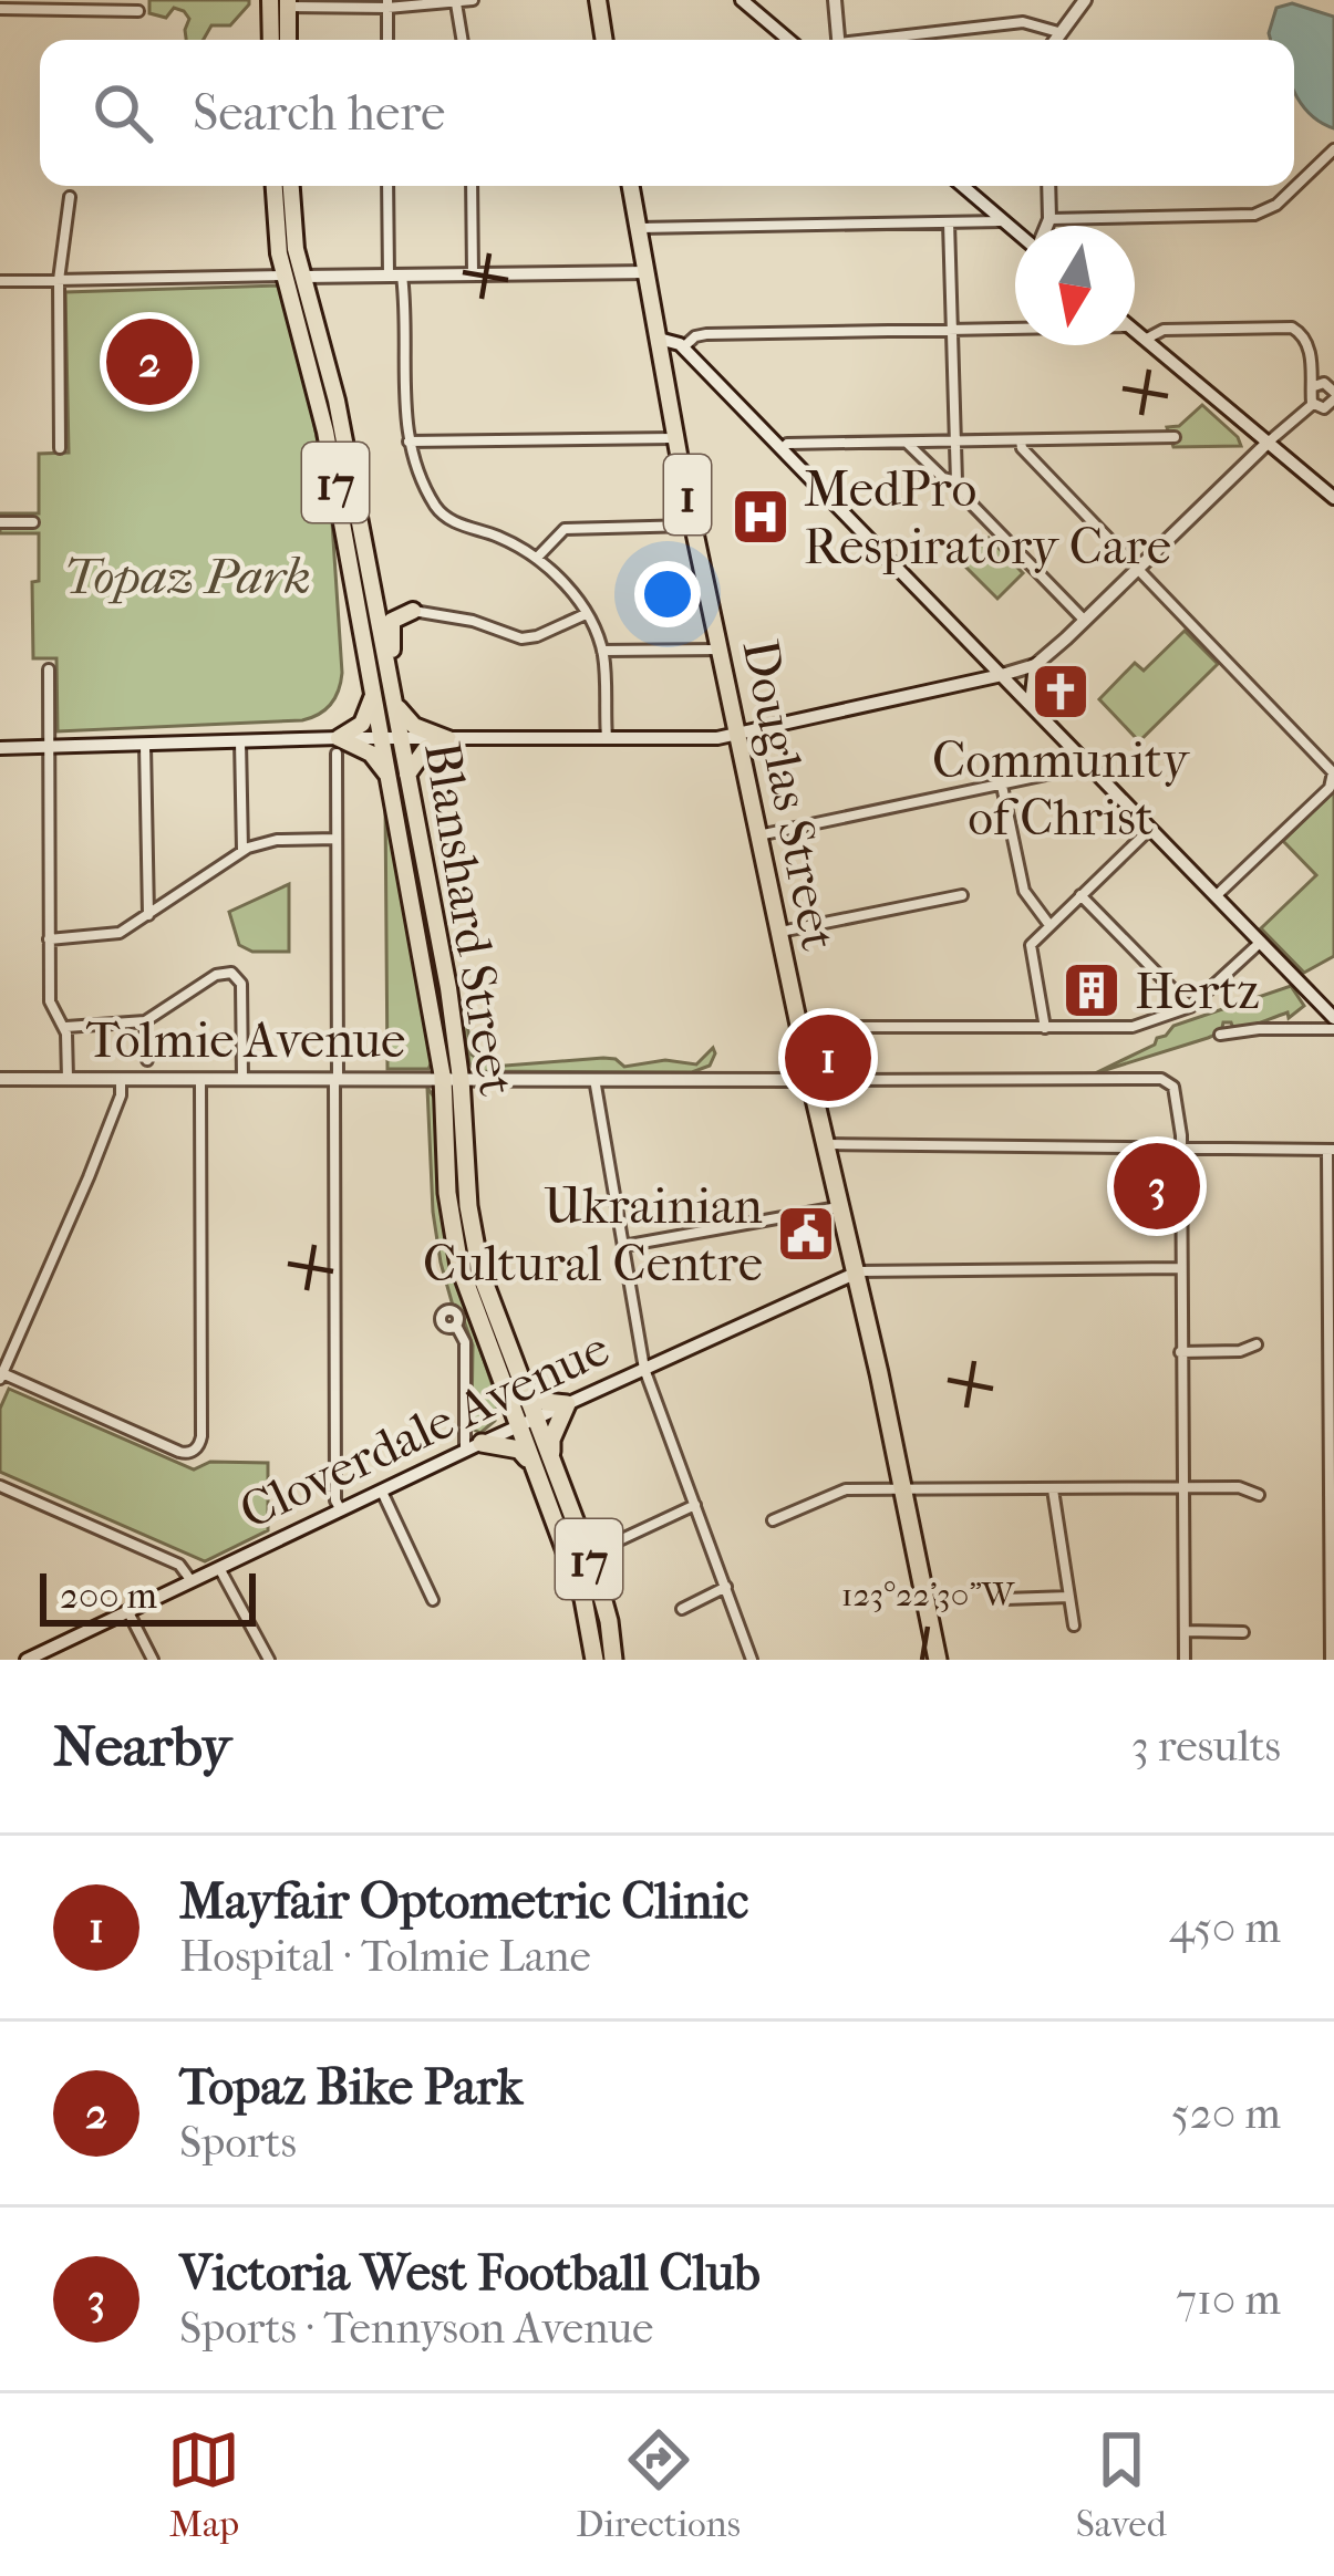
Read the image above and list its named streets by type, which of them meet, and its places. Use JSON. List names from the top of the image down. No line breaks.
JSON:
{"streets":{"highway":["17","1","Douglas Street","Blanshard Street"],"main road":["Tolmie Avenue","Cloverdale Avenue"]},"crossings":[["17","Blanshard Street"],["17","Cloverdale Avenue"],["Douglas Street","Tolmie Avenue"],["Douglas Street","Cloverdale Avenue"],["Blanshard Street","Tolmie Avenue"],["Blanshard Street","Cloverdale Avenue"]],"parks":["Topaz Park"],"places":{"hospital":["MedPro Respiratory Care"],"church":["Community of Christ"],"building":["Hertz"],"public building":["Ukrainian Cultural Centre"]},"scale_bar":"200 m","north":"bottom","page":{"search":"Search here","pins":["2","1","3"],"scale":"200 m","heading":["Nearby","3 results"],"list":[{"mark":"1","name":"Mayfair Optometric Clinic","note":"Hospital · Tolmie Lane","value":"450 m"},{"mark":"2","name":"Topaz Bike Park","note":"Sports","value":"520 m"},{"mark":"3","name":"Victoria West Football Club","note":"Sports · Tennyson Avenue","value":"710 m"}],"nav":["Map","Directions","Saved"]},"coordinates":["123°22'30\"W"]}
